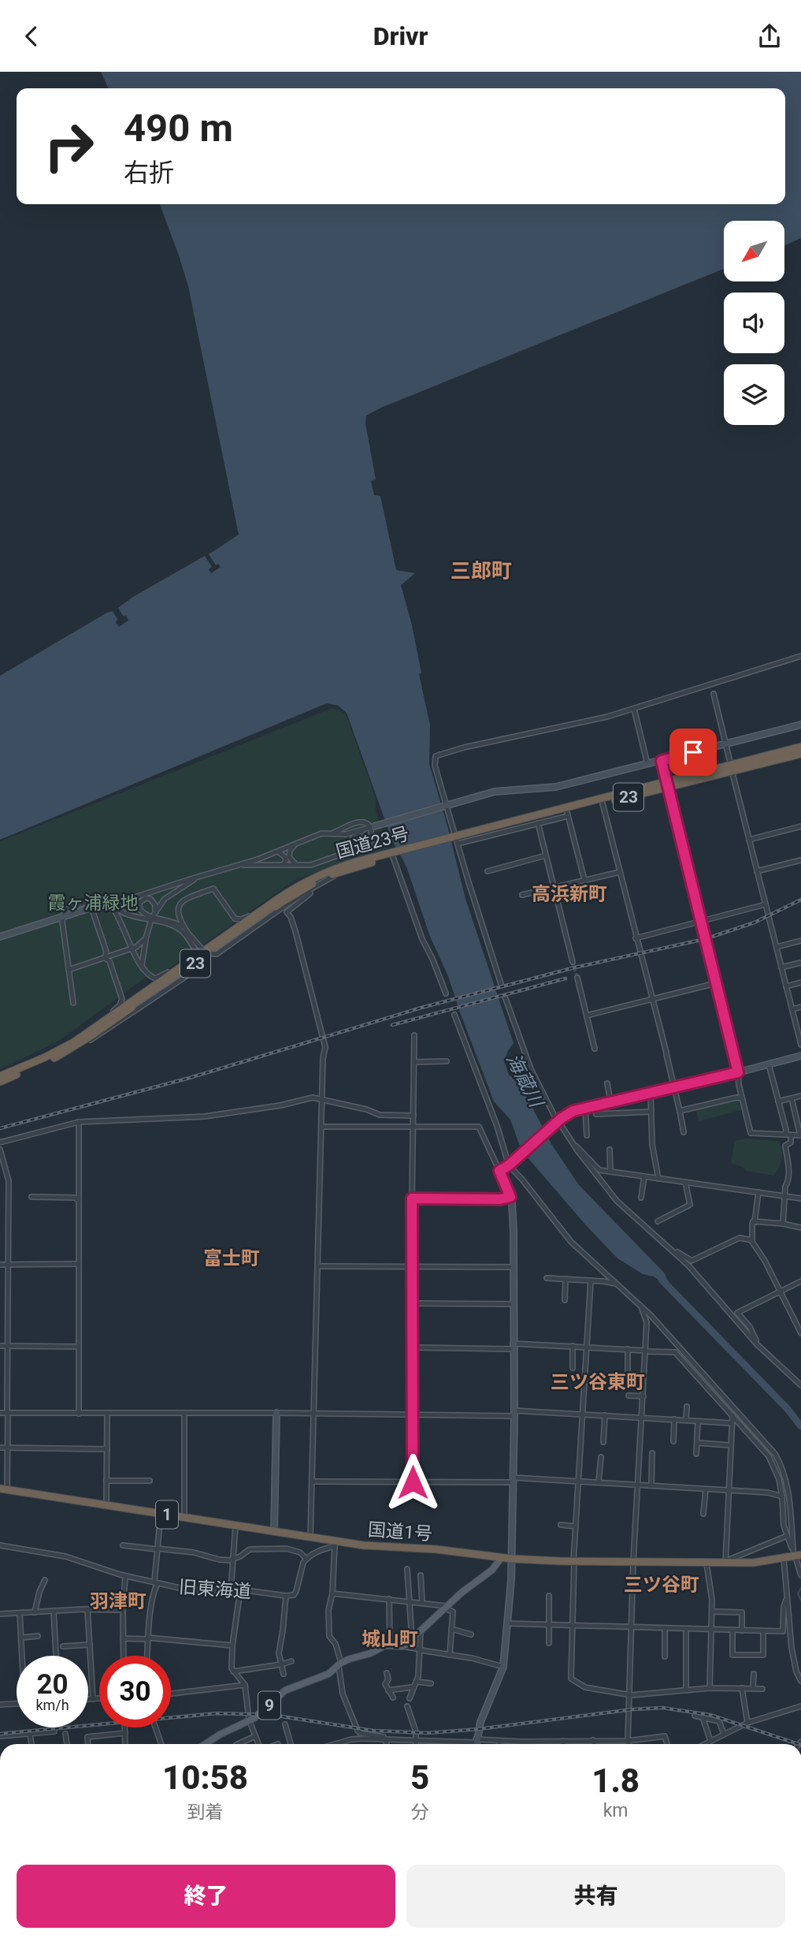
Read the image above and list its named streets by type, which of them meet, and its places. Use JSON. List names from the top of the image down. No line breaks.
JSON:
{"streets":{"highway":["23","国道23号","1","国道1号"],"main road":["9"],"street":["旧東海道"]},"districts":["三郎町","高浜新町","富士町","三ツ谷東町","三ツ谷町","羽津町","城山町"],"water":["海蔵川"],"parks":["霞ヶ浦緑地"],"north":"bottom left","page":{"header":"Drivr","turn":["490 m","右折"],"speed":"20 km/h","limit":"30","eta":["10:58","到着","5","分","1.8","km"],"buttons":["終了","共有"]}}
